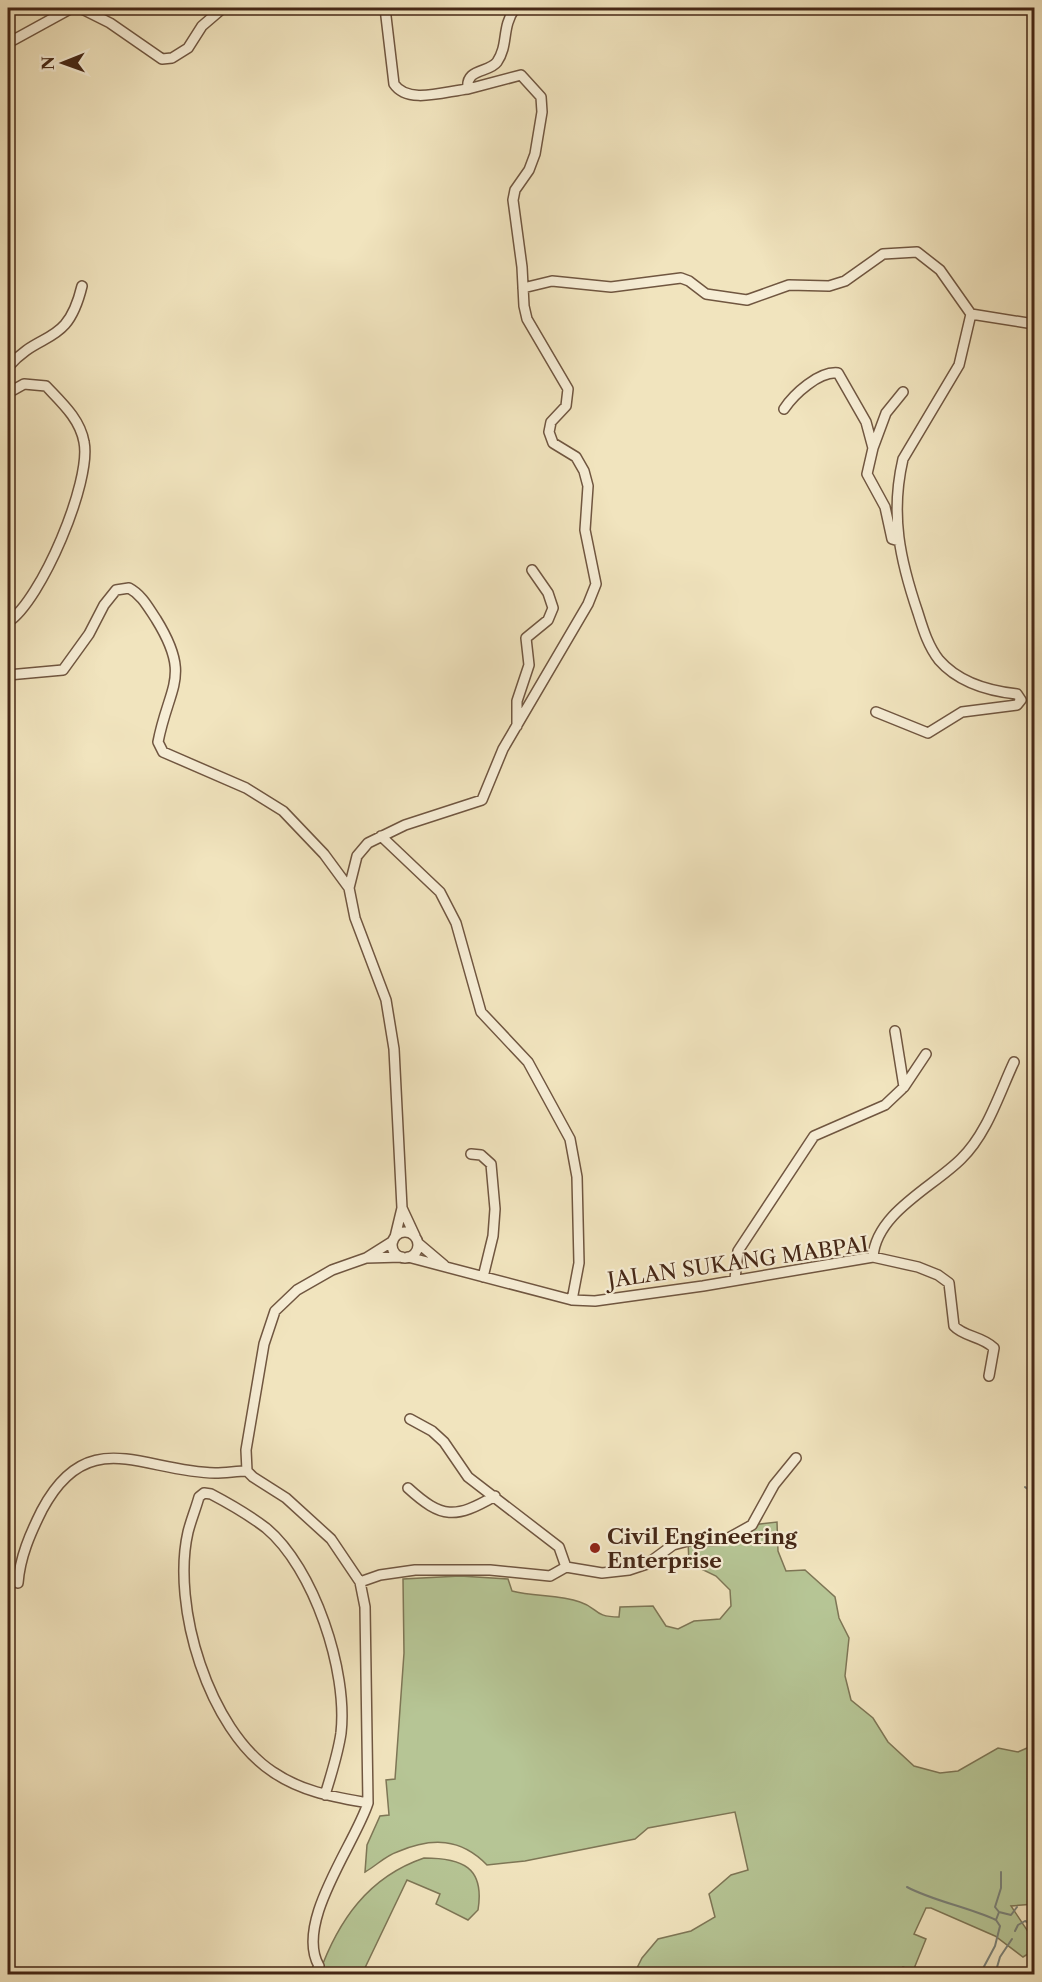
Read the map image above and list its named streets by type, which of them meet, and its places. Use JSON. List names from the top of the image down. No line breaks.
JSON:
{"streets":{"street":["JALAN SUKANG MABPAI"]},"places":["Civil Engineering Enterprise"],"north":"left"}
